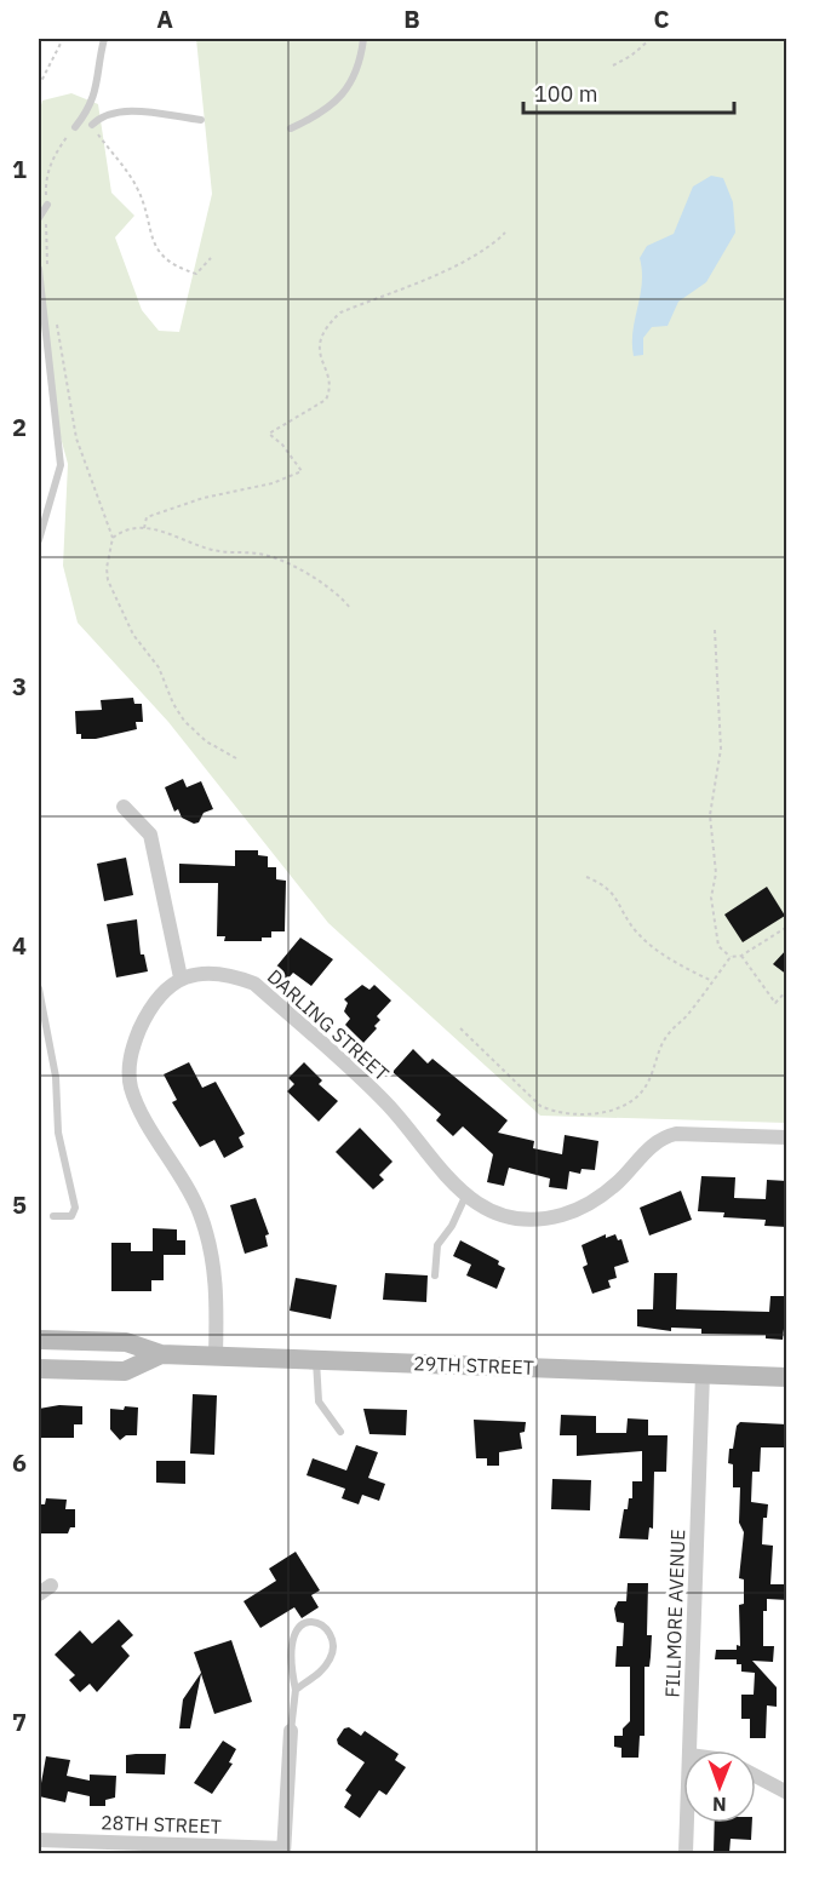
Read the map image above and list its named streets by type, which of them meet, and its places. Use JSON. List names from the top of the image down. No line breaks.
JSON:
{"streets":{"street":["DARLING STREET","29TH STREET","FILLMORE AVENUE","28TH STREET"]},"crossings":[["29TH STREET","FILLMORE AVENUE"]],"scale_bar":"100 m","north":"bottom","grid":{"columns":["A","B","C"],"rows":["1","2","3","4","5","6","7"]}}
